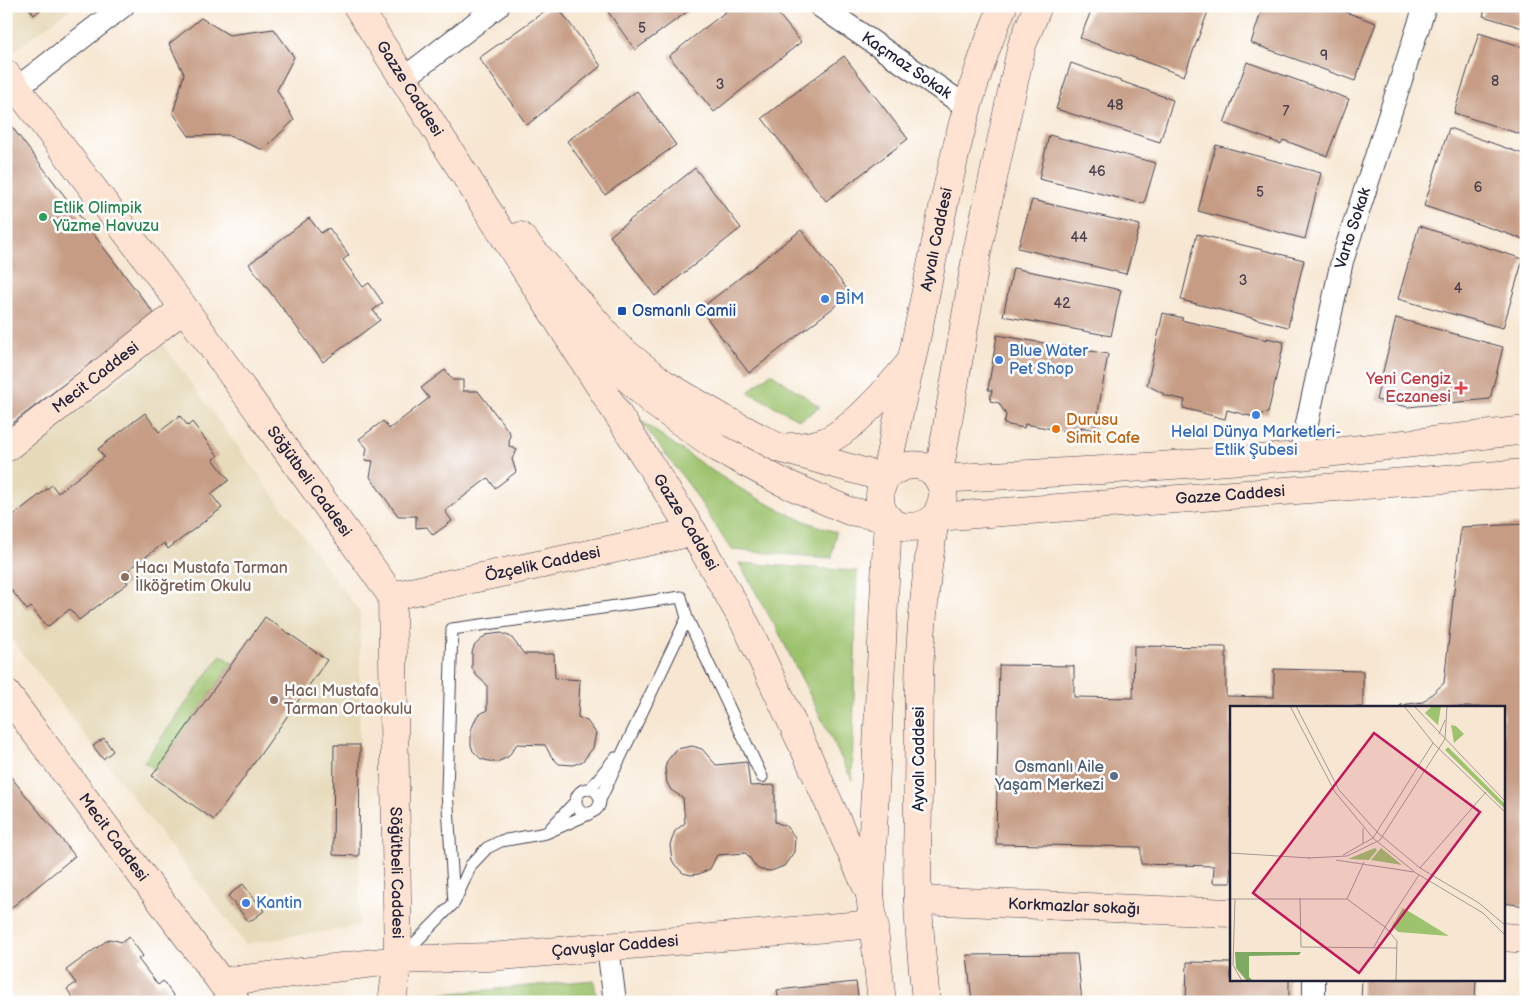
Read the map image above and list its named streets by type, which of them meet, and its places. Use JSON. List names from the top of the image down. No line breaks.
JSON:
{"streets":{"main road":["Gazze Caddesi","Ayvalı Caddesi","Mecit Caddesi","Söğütbeli Caddesi","Özçelik Caddesi","Korkmazlar sokağı","Çavuşlar Caddesi"],"street":["Kaçmaz Sokak","Varto Sokak"]},"crossings":[["Kaçmaz Sokak","Ayvalı Caddesi"],["Gazze Caddesi","Varto Sokak"],["Gazze Caddesi","Ayvalı Caddesi"],["Gazze Caddesi","Özçelik Caddesi"],["Ayvalı Caddesi","Korkmazlar sokağı"],["Ayvalı Caddesi","Çavuşlar Caddesi"],["Mecit Caddesi","Söğütbeli Caddesi"],["Mecit Caddesi","Çavuşlar Caddesi"],["Söğütbeli Caddesi","Özçelik Caddesi"],["Söğütbeli Caddesi","Çavuşlar Caddesi"]],"places":{"other":["Etlik Olimpik Yüzme Havuzu","BİM","Blue Water Pet Shop","Helal Dünya Marketleri- Etlik Şubesi","Durusu Simit Cafe","Hacı Mustafa Tarman İlköğretim Okulu","Hacı Mustafa Tarman Ortaokulu","Osmanlı Aile Yaşam Merkezi","Kantin"],"transit":["Osmanlı Camii"],"health":["Yeni Cengiz Eczanesi"]},"house_numbers":["5","9","8","3","48","7","46","6","5","44","3","4","42"]}
